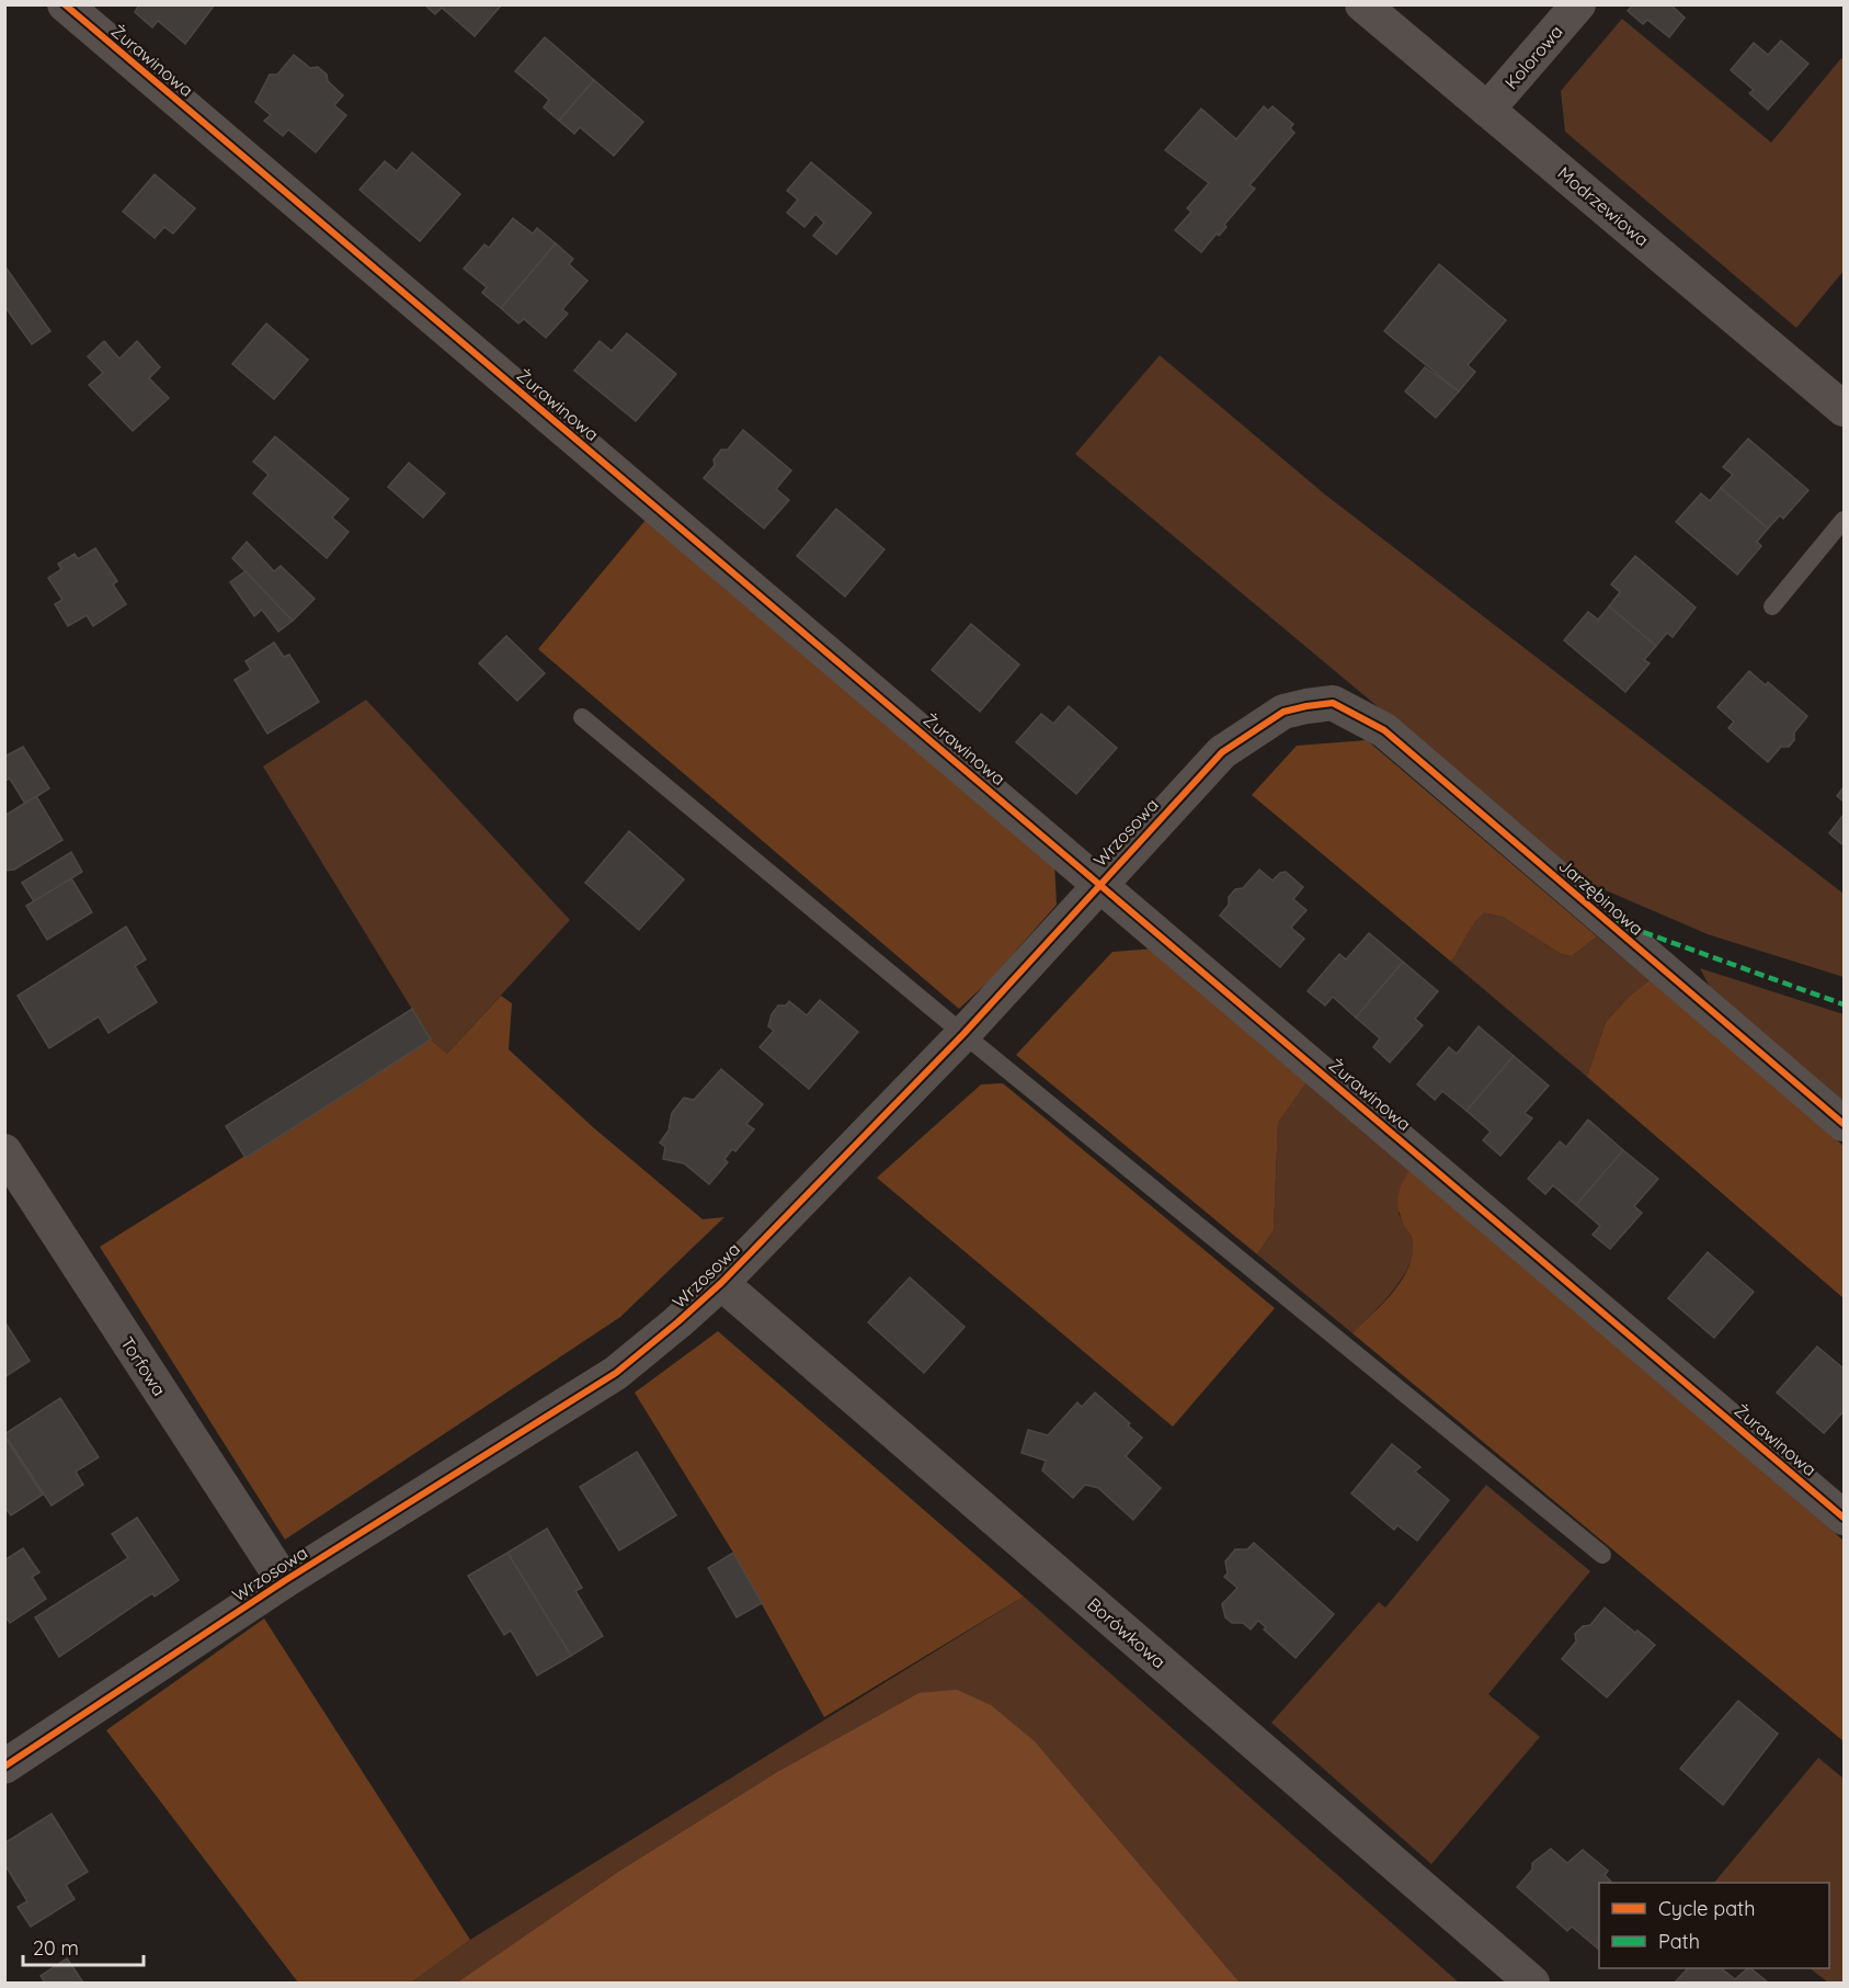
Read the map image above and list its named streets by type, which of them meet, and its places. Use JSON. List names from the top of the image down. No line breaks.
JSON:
{"streets":{"street":["Kolorowa","Żurawinowa","Modrzewiowa","Wrzosowa","Jarzębinowa","Torfowa","Borówkowa"]},"crossings":[["Kolorowa","Modrzewiowa"],["Żurawinowa","Wrzosowa"],["Wrzosowa","Jarzębinowa"],["Wrzosowa","Torfowa"],["Wrzosowa","Borówkowa"]],"legend":["Cycle path","Path"],"scale_bar":"20 m"}
